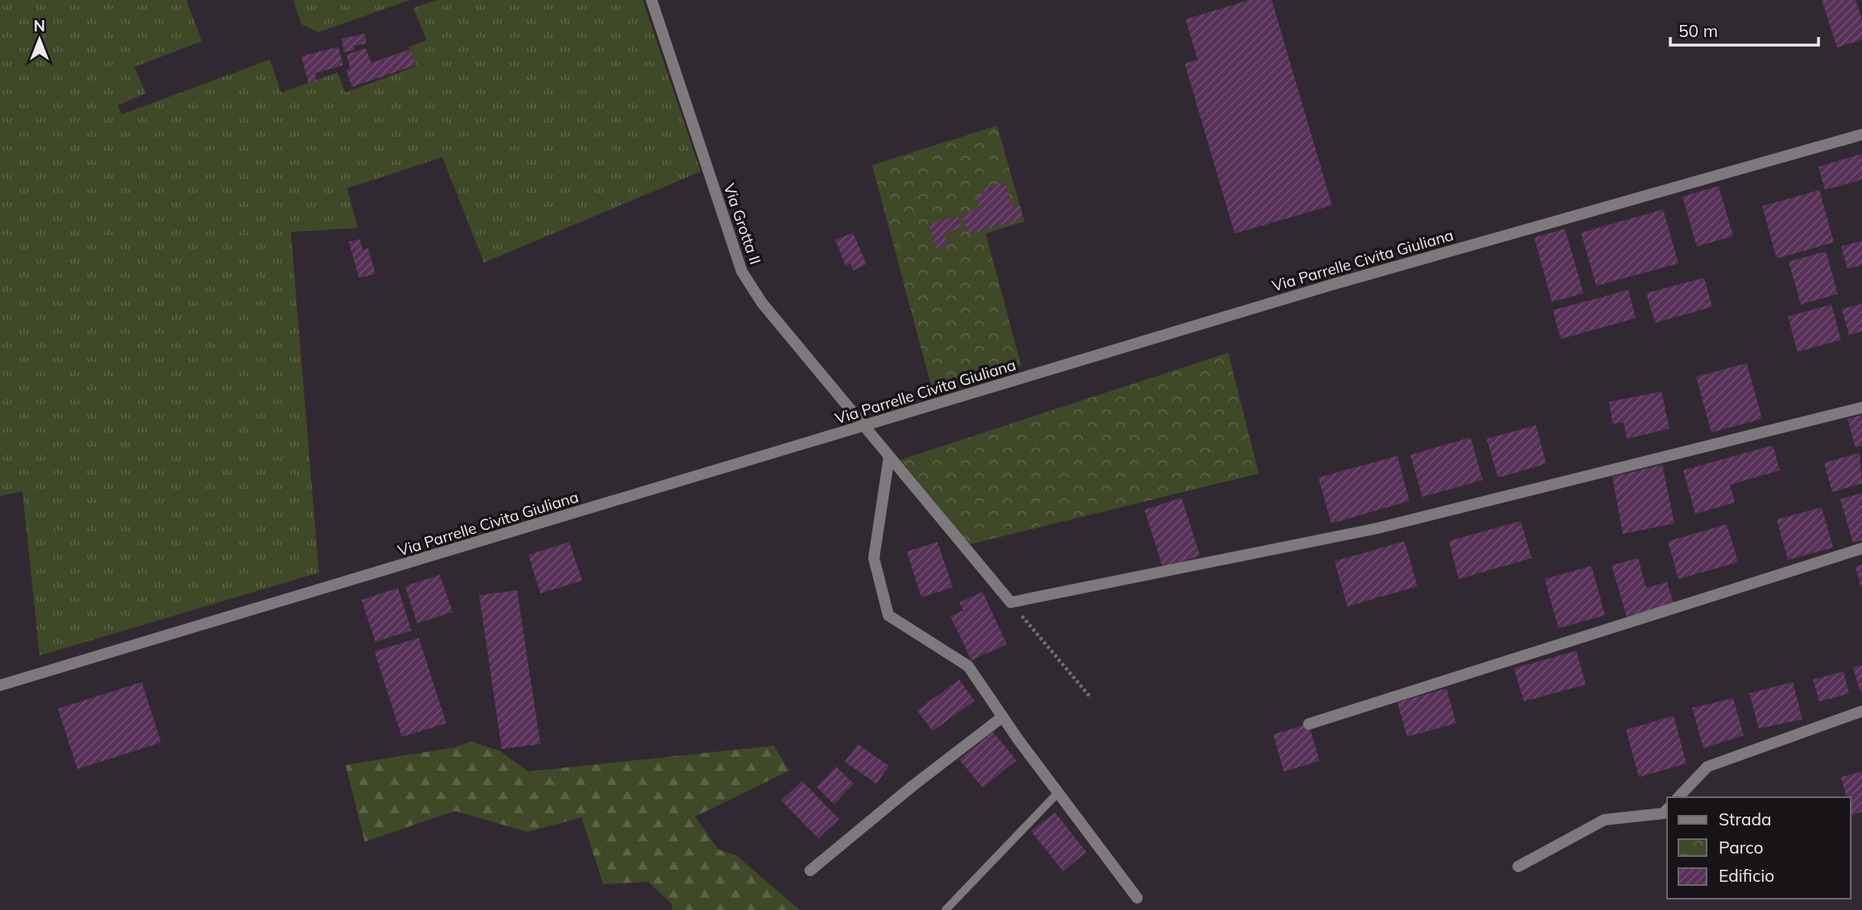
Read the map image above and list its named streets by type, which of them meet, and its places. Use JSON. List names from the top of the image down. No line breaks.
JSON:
{"streets":{"street":["Via Grotta II","Via Parrelle Civita Giuliana"]},"crossings":[["Via Grotta II","Via Parrelle Civita Giuliana"]],"legend":["Strada","Parco","Edificio"],"scale_bar":"50 m","north":"top"}
